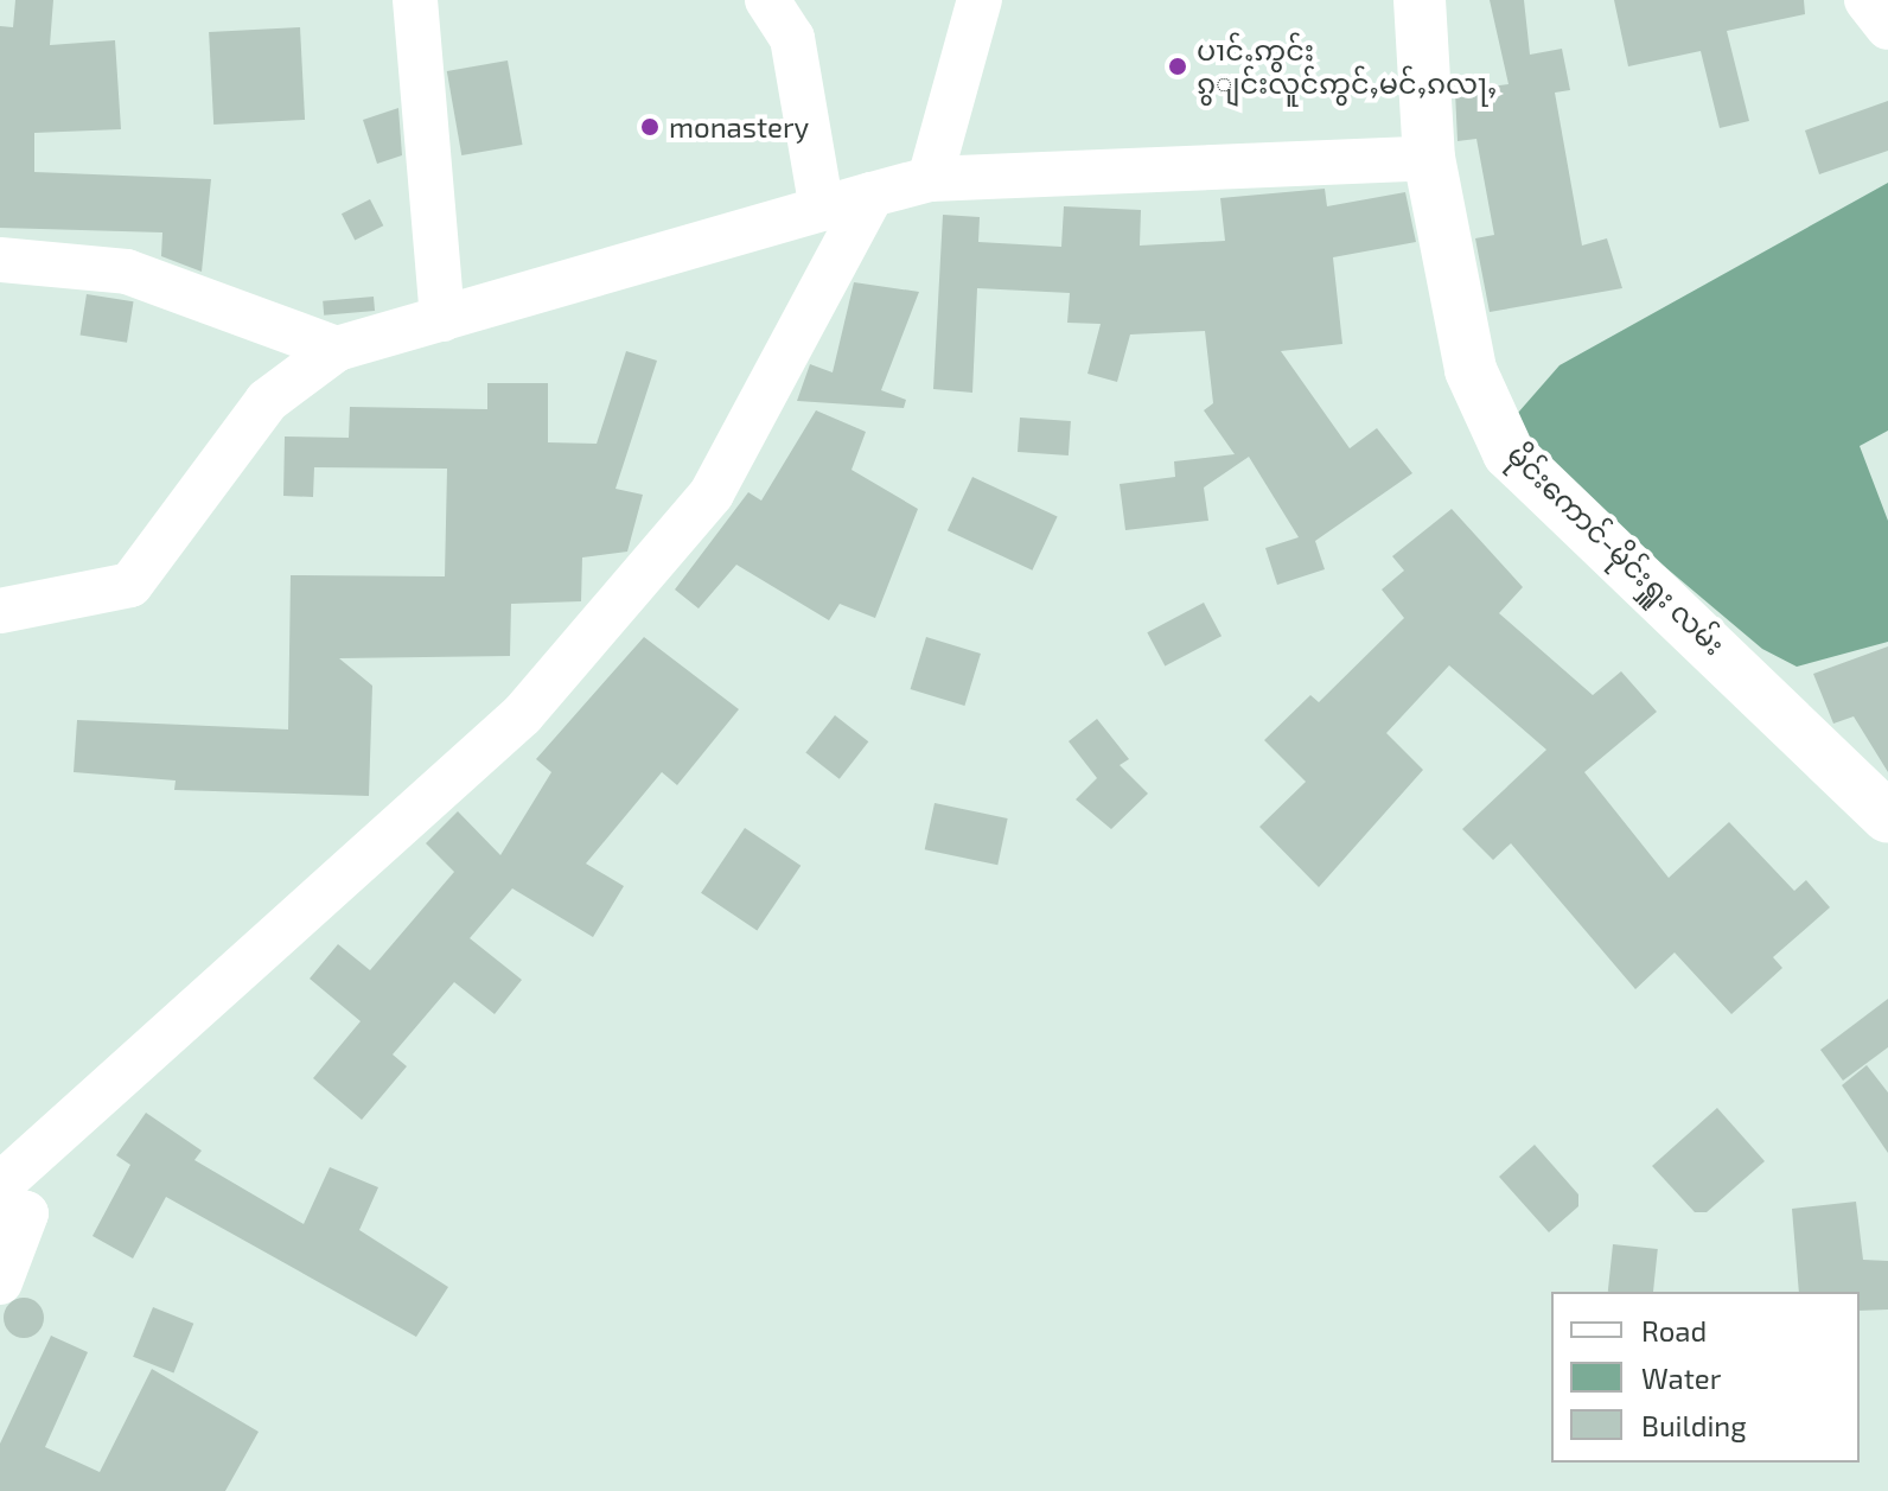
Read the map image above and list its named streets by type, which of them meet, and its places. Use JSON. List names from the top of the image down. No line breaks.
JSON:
{"streets":{"main road":["မိုင်းကောင်-မိုင်းရှူး လမ်း"]},"places":["ပၢင်ႇဢွင်ႈ ၵွျင်းလူင်ဢွင်ႇမင်ႇၵလႃႇ","monastery"],"legend":["Road","Water","Building"]}
